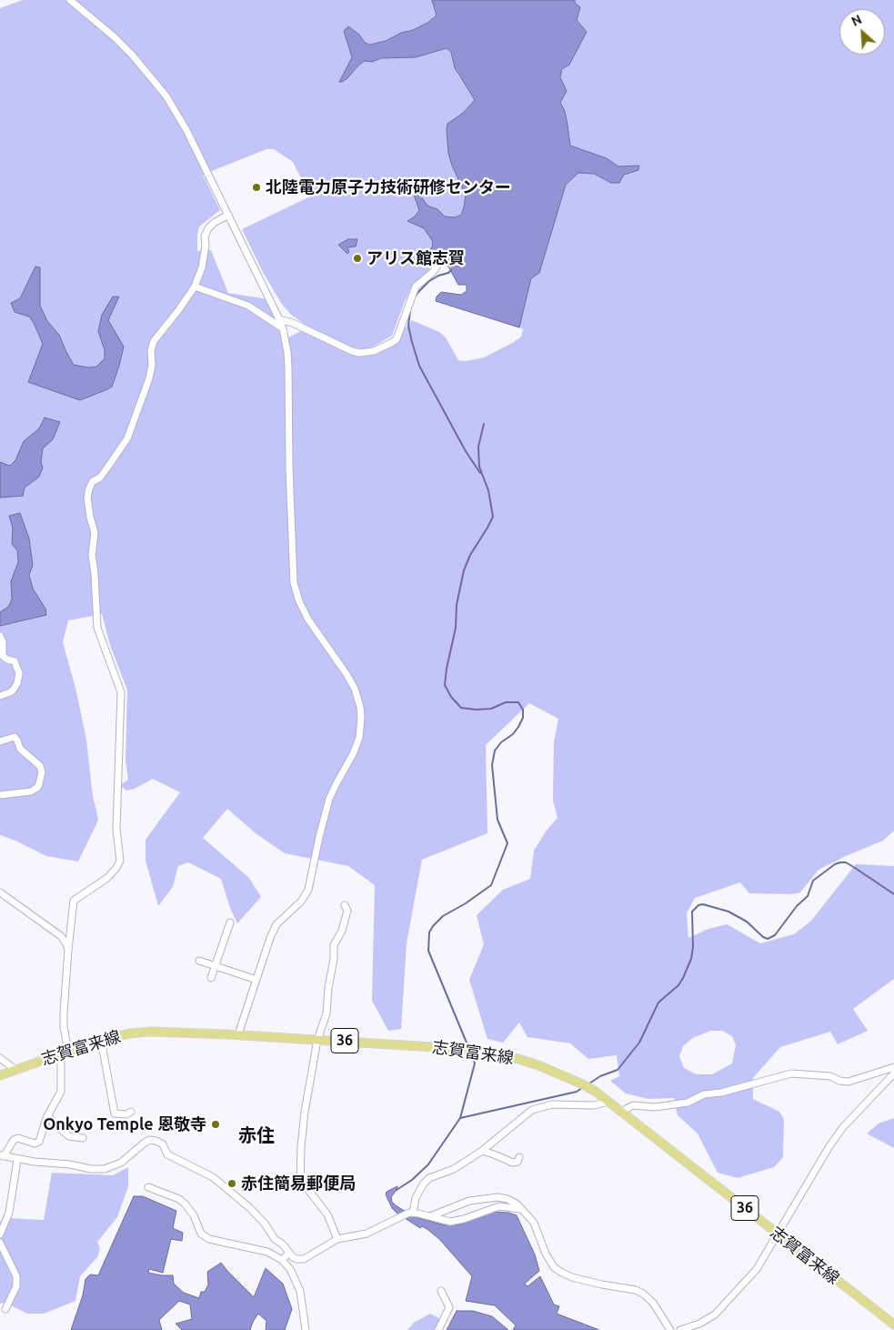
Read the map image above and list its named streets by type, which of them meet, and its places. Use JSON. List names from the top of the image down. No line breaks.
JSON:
{"streets":{"main road":["36","志賀富来線"]},"districts":["赤住"],"places":["北陸電力原子力技術研修センター","アリス館志賀","Onkyo Temple 恩敬寺","赤住簡易郵便局"],"north":"top left"}
